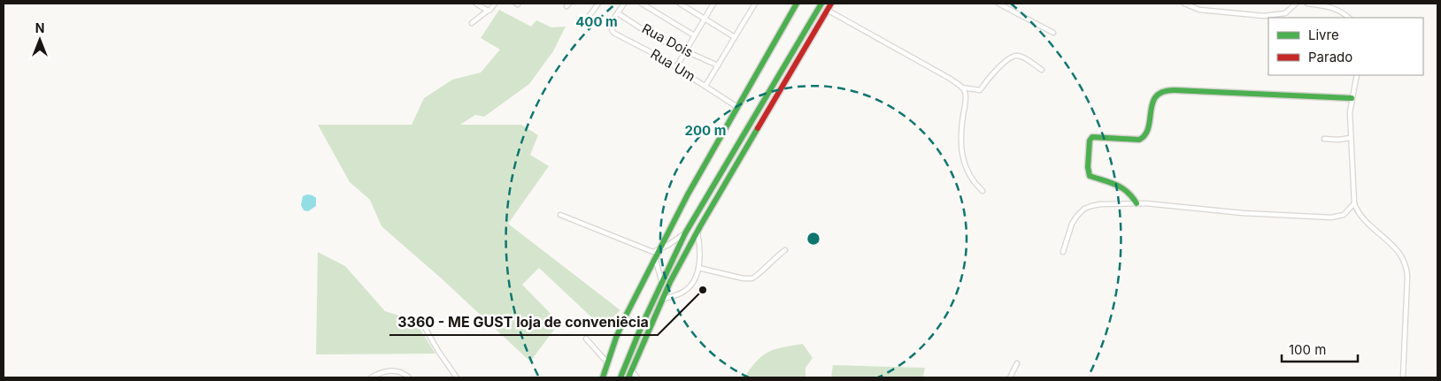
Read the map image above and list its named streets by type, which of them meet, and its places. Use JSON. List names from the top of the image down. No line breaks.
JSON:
{"streets":{"street":["Rua Dois","Rua Um"]},"crossings":[["Rua Dois","Rua Um"]],"places":["3360 - ME GUST loja de conveniêcia"],"legend":["Livre","Parado"],"scale_bar":"100 m","north":"top","rings":["400 m","200 m"]}
